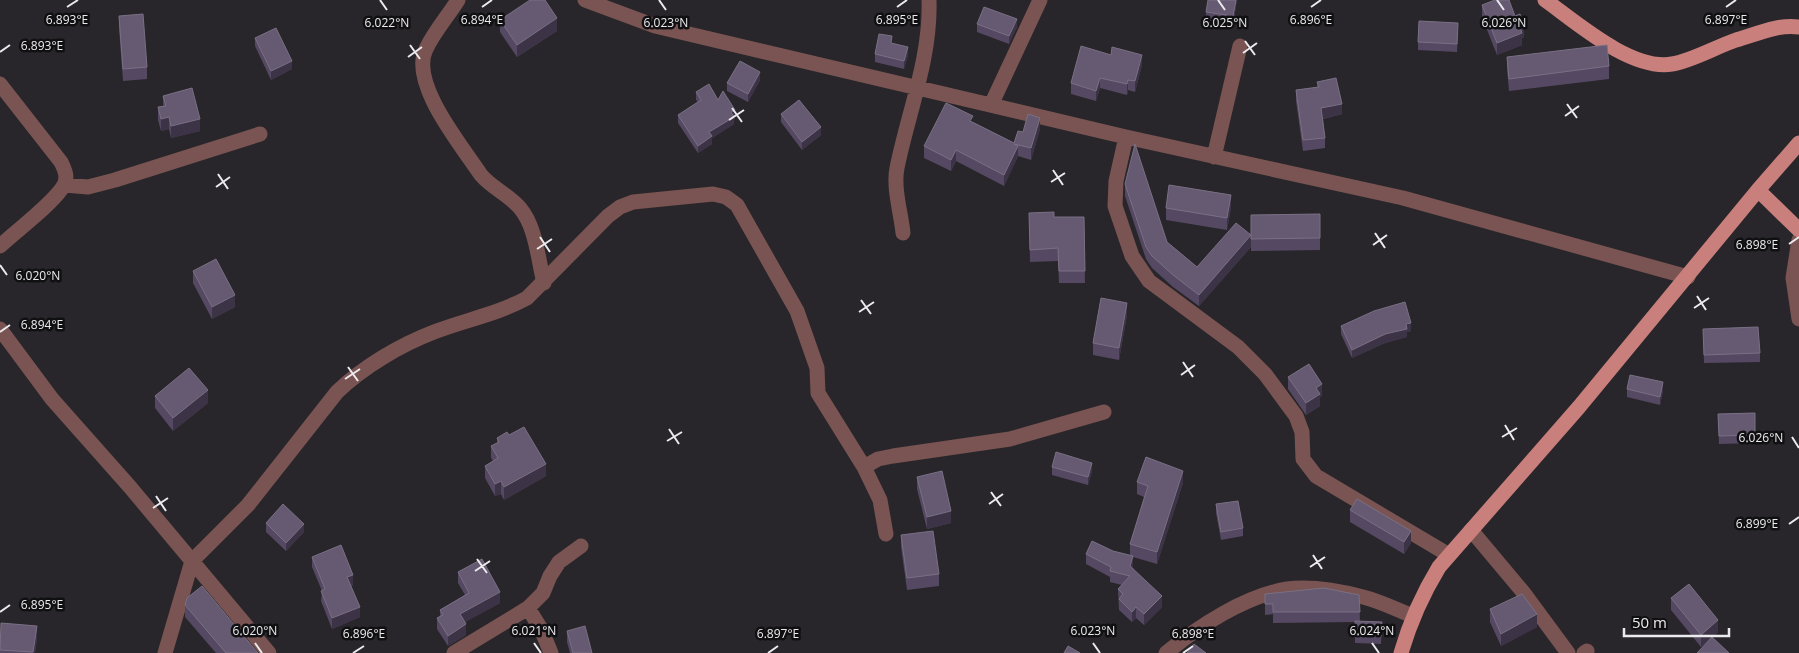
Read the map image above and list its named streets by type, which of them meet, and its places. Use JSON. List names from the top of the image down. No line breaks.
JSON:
{"scale_bar":"50 m","coordinates":["6.893°E","6.894°E","6.895°E","6.896°E","6.897°E","6.025°N","6.026°N","6.022°N","6.023°N","6.898°E","6.020°N","6.899°E","6.021°N","6.024°N"]}
